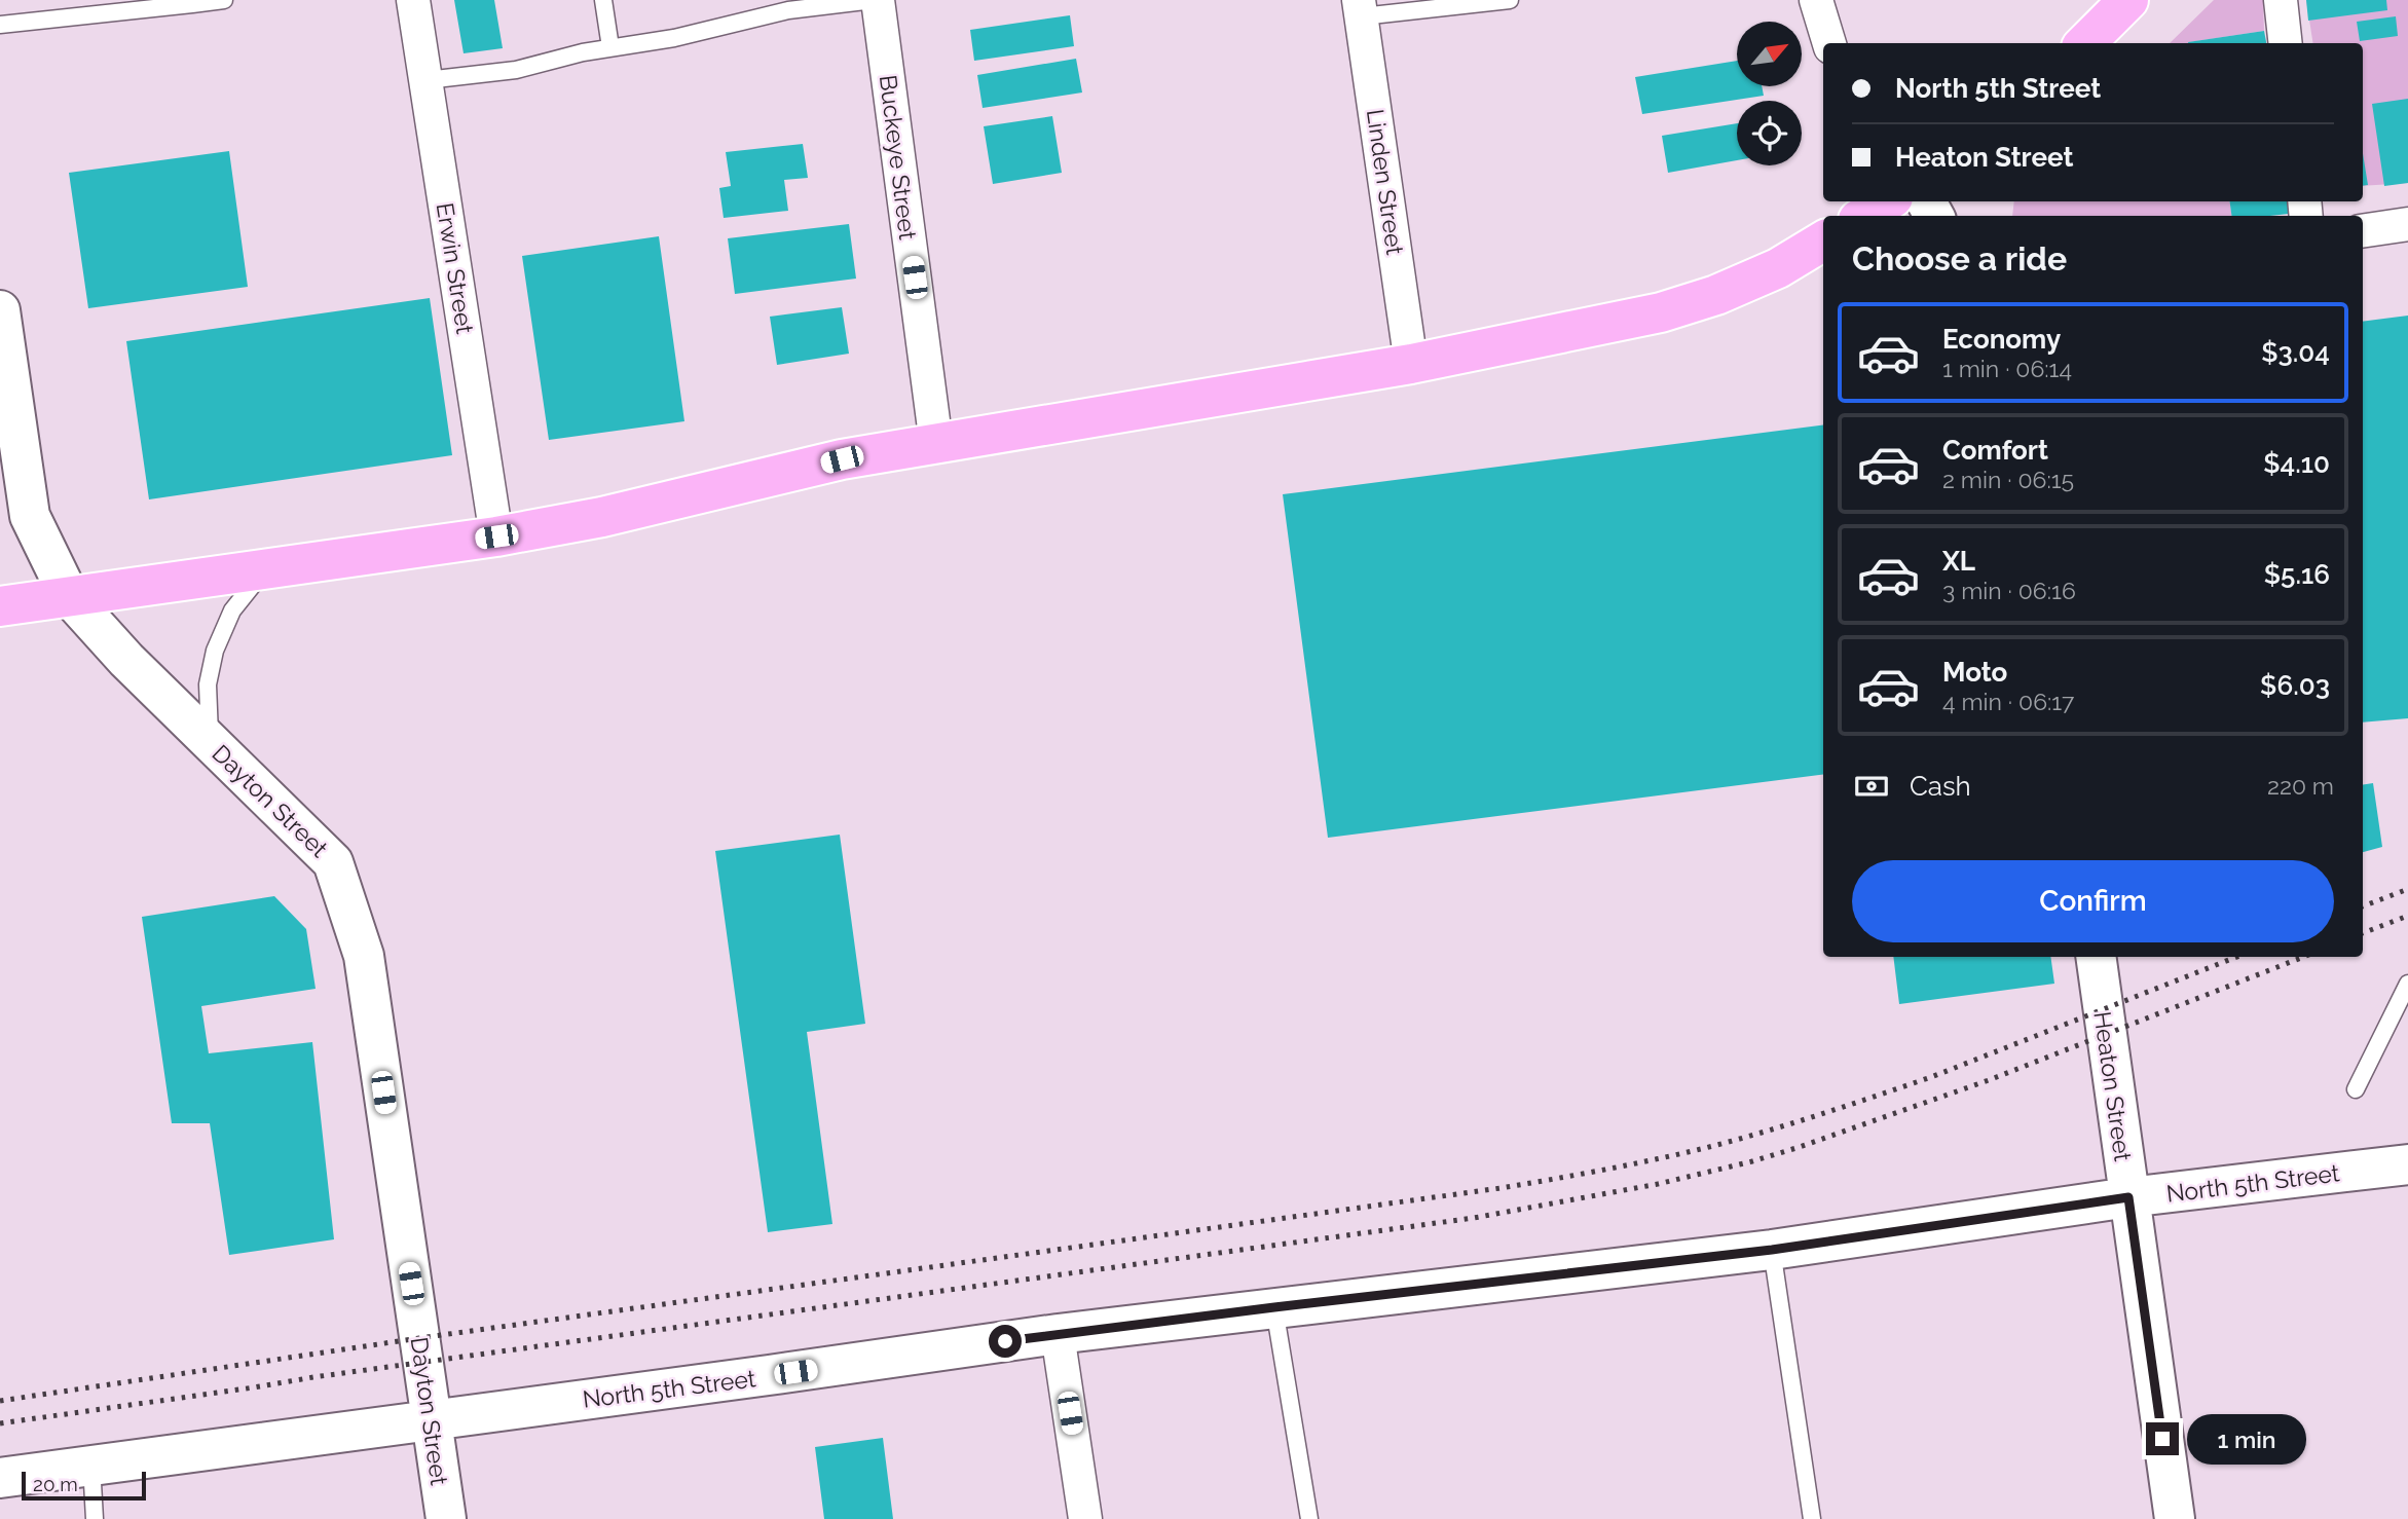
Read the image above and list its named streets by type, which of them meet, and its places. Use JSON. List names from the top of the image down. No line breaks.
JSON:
{"streets":{"street":["Buckeye Street","Linden Street","Erwin Street","Dayton Street","Heaton Street","North 5th Street"]},"crossings":[["Dayton Street","North 5th Street"],["Heaton Street","North 5th Street"]],"scale_bar":"20 m","north":"top right","page":{"banner":["North 5th Street","Heaton Street"],"heading":"Choose a ride","list":[{"name":"Economy","note":"1 min · 06:14","value":"$3.04"},{"name":"Comfort","note":"2 min · 06:15","value":"$4.10"},{"name":"XL","note":"3 min · 06:16","value":"$5.16"},{"name":"Moto","note":"4 min · 06:17","value":"$6.03"}],"pay":["Cash","220 m"],"buttons":"Confirm","bubble":"1 min","scale":"20 m"}}
